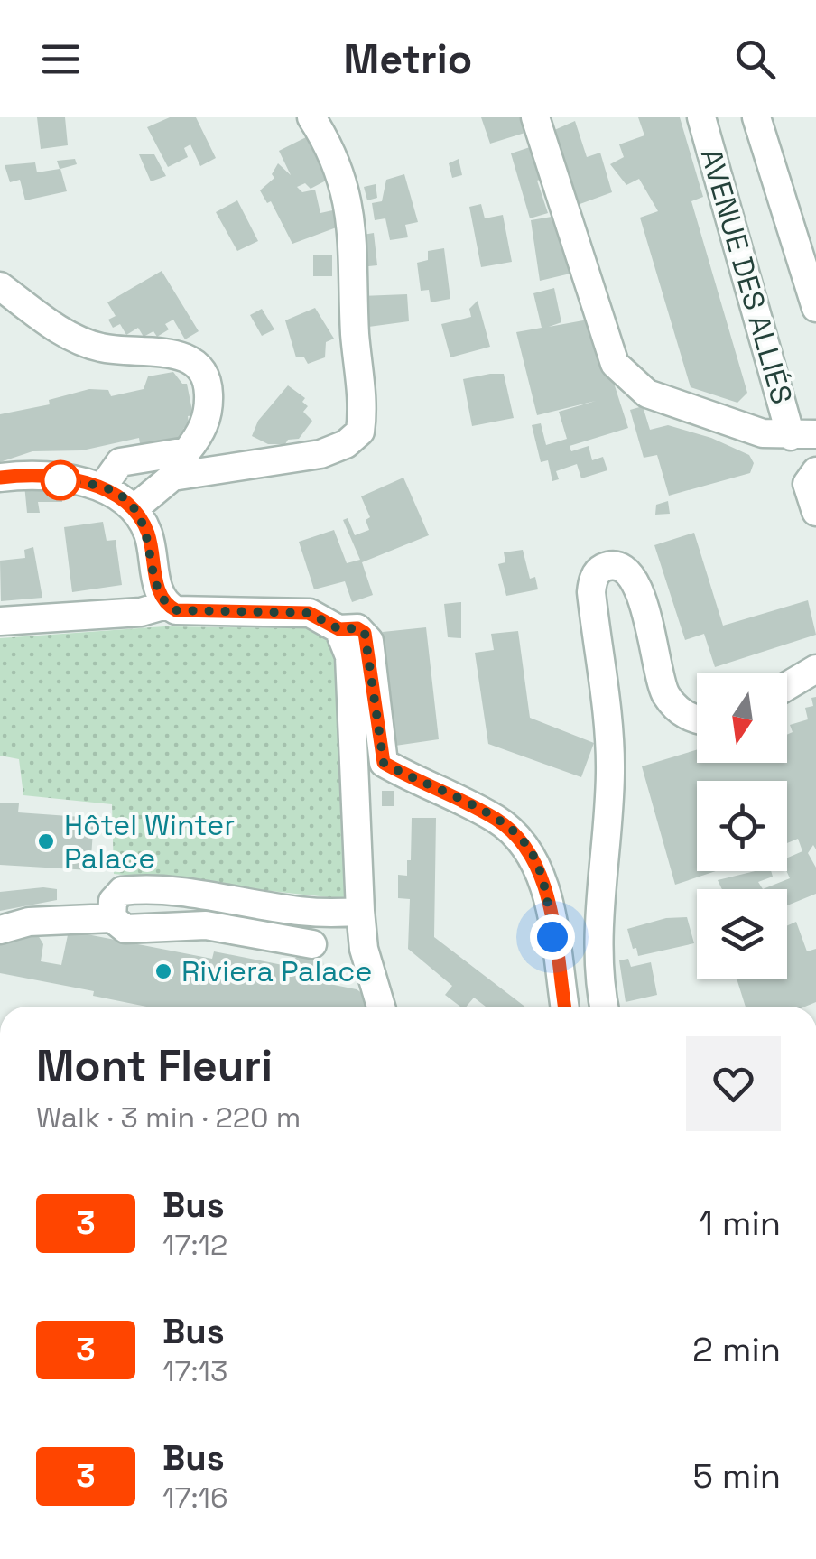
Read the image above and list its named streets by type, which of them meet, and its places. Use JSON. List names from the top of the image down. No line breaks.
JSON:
{"streets":{"street":["AVENUE DES ALLIÉS"]},"places":["Hôtel Winter Palace","Riviera Palace"],"lines":["bus line 3"],"north":"bottom","page":{"header":"Metrio","heading":["Mont Fleuri","Walk · 3 min · 220 m"],"list":[{"mark":"3","name":"Bus","note":"17:12","value":"1 min"},{"mark":"3","name":"Bus","note":"17:13","value":"2 min"},{"mark":"3","name":"Bus","note":"17:16","value":"5 min"}]}}
